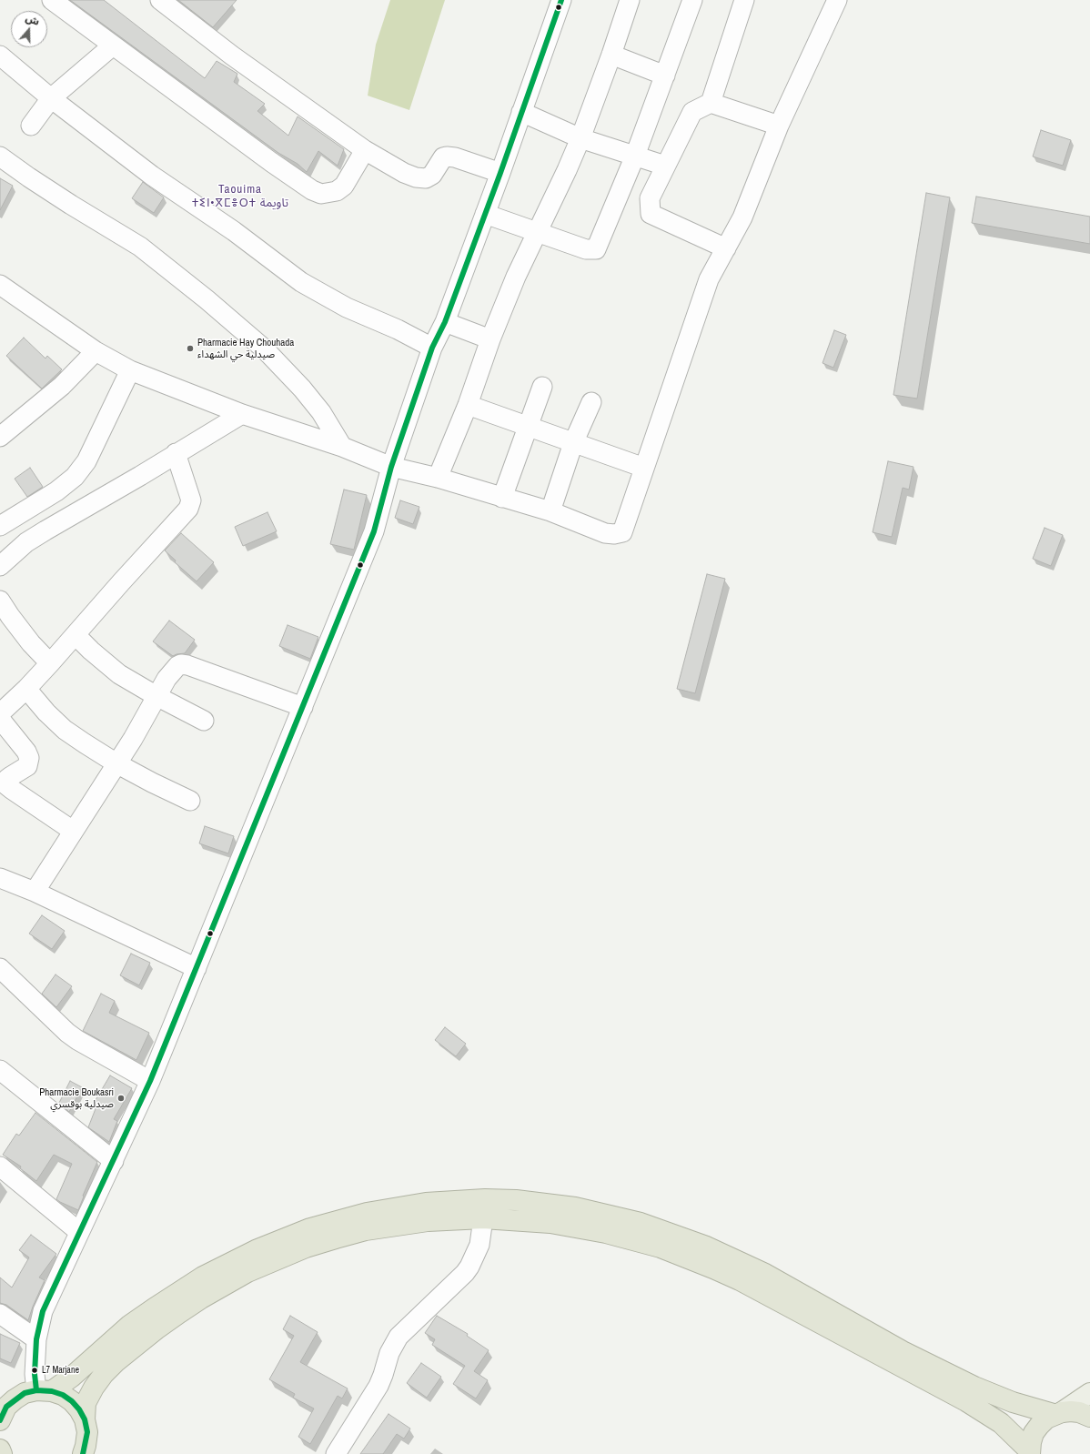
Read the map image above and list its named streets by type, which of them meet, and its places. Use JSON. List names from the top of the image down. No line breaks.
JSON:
{"districts":["Taouima ⵜⵉⵏ•ⴳⵎⴻⵔⵜ تاويمة"],"places":["Pharmacie Hay Chouhada صيدلية حي الشهداء","Pharmacie Boukasri صيدلية بوقسري","L7 Marjane"],"north":"top"}
